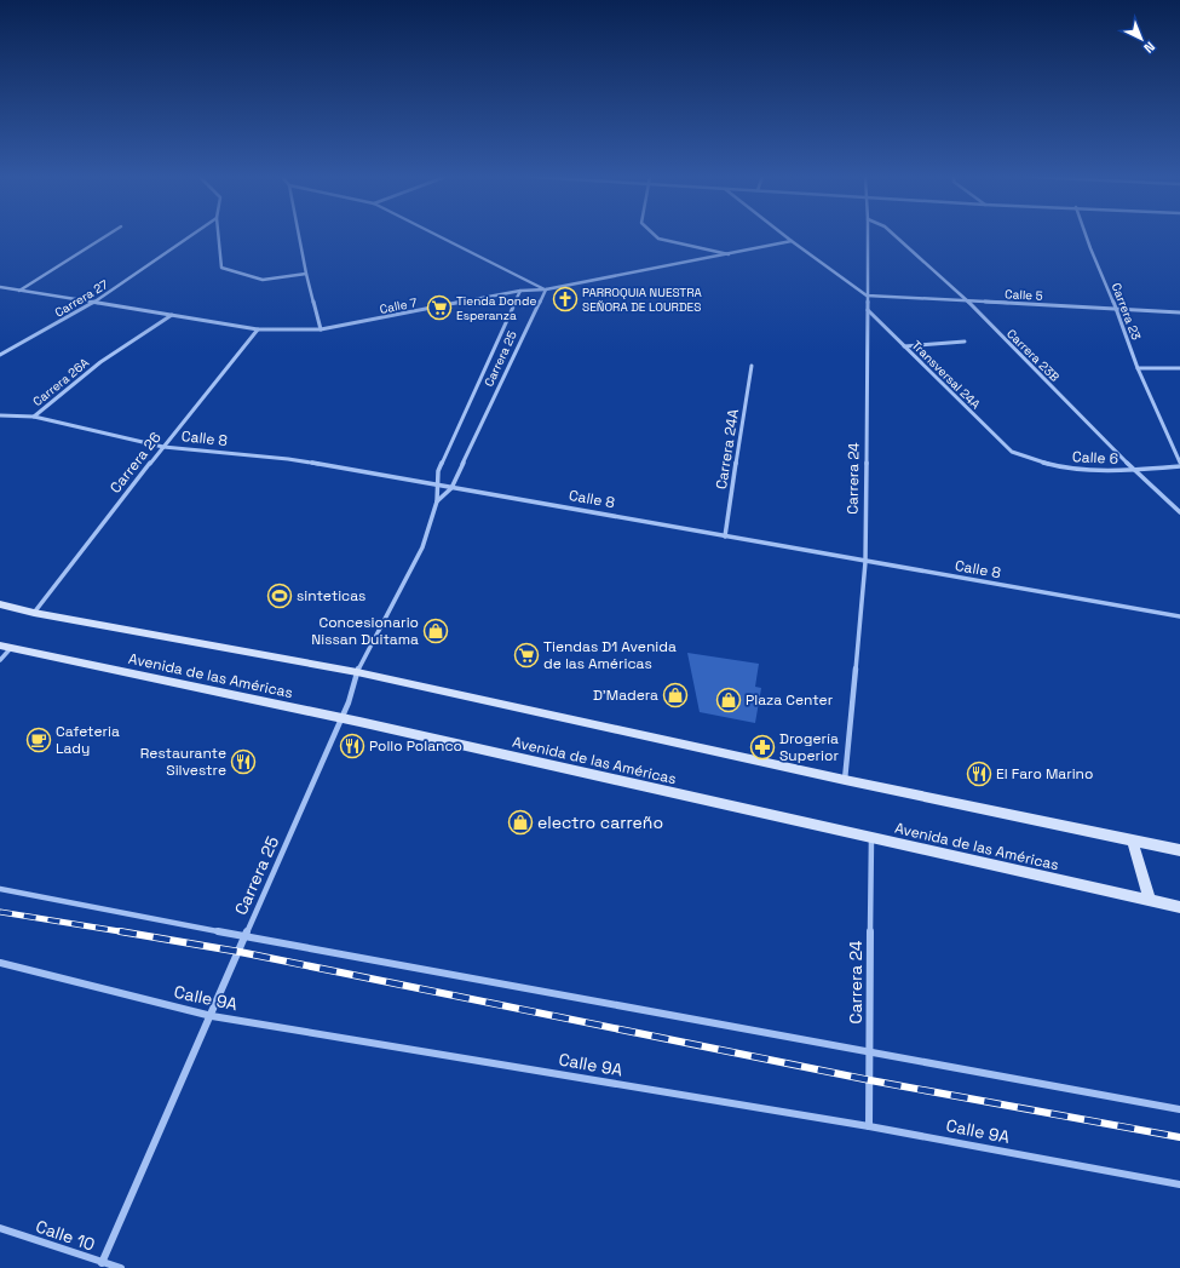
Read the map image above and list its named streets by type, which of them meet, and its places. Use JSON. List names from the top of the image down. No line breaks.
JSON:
{"streets":{"main road":["Avenida de las Américas"],"street":["Calle 5","Carrera 27","Calle 7","Carrera 23","Carrera 23B","Carrera 25","Transversal 24A","Carrera 26A","Calle 8","Carrera 24A","Calle 6","Carrera 26","Carrera 24","Calle 9A","Calle 10"]},"crossings":[["Calle 5","Carrera 23"],["Calle 5","Carrera 23B"],["Calle 5","Carrera 24"],["Carrera 27","Calle 7"],["Calle 7","Carrera 25"],["Calle 7","Carrera 26A"],["Calle 7","Carrera 26"],["Carrera 23","Calle 6"],["Carrera 23B","Calle 6"],["Carrera 25","Calle 8"],["Carrera 25","Avenida de las Américas"],["Carrera 25","Calle 9A"],["Carrera 25","Calle 10"],["Transversal 24A","Calle 6"],["Transversal 24A","Carrera 24"],["Carrera 26A","Calle 8"],["Calle 8","Carrera 24A"],["Calle 8","Carrera 26"],["Calle 8","Carrera 24"],["Carrera 26","Avenida de las Américas"],["Carrera 24","Avenida de las Américas"],["Carrera 24","Calle 9A"]],"places":{"church":["PARROQUIA NUESTRA SEÑORA DE LOURDES"],"supermarket":["Tienda Donde Esperanza","Tiendas D1 Avenida de las Américas"],"sports":["sinteticas"],"shop":["Concesionario Nissan Duitama","D'Madera","Plaza Center","electro carreño"],"cafe":["Cafeteria Lady"],"restaurant":["Pollo Polanco","Restaurante Silvestre","El Faro Marino"],"pharmacy":["Drogería Superior"]},"north":"bottom right"}
